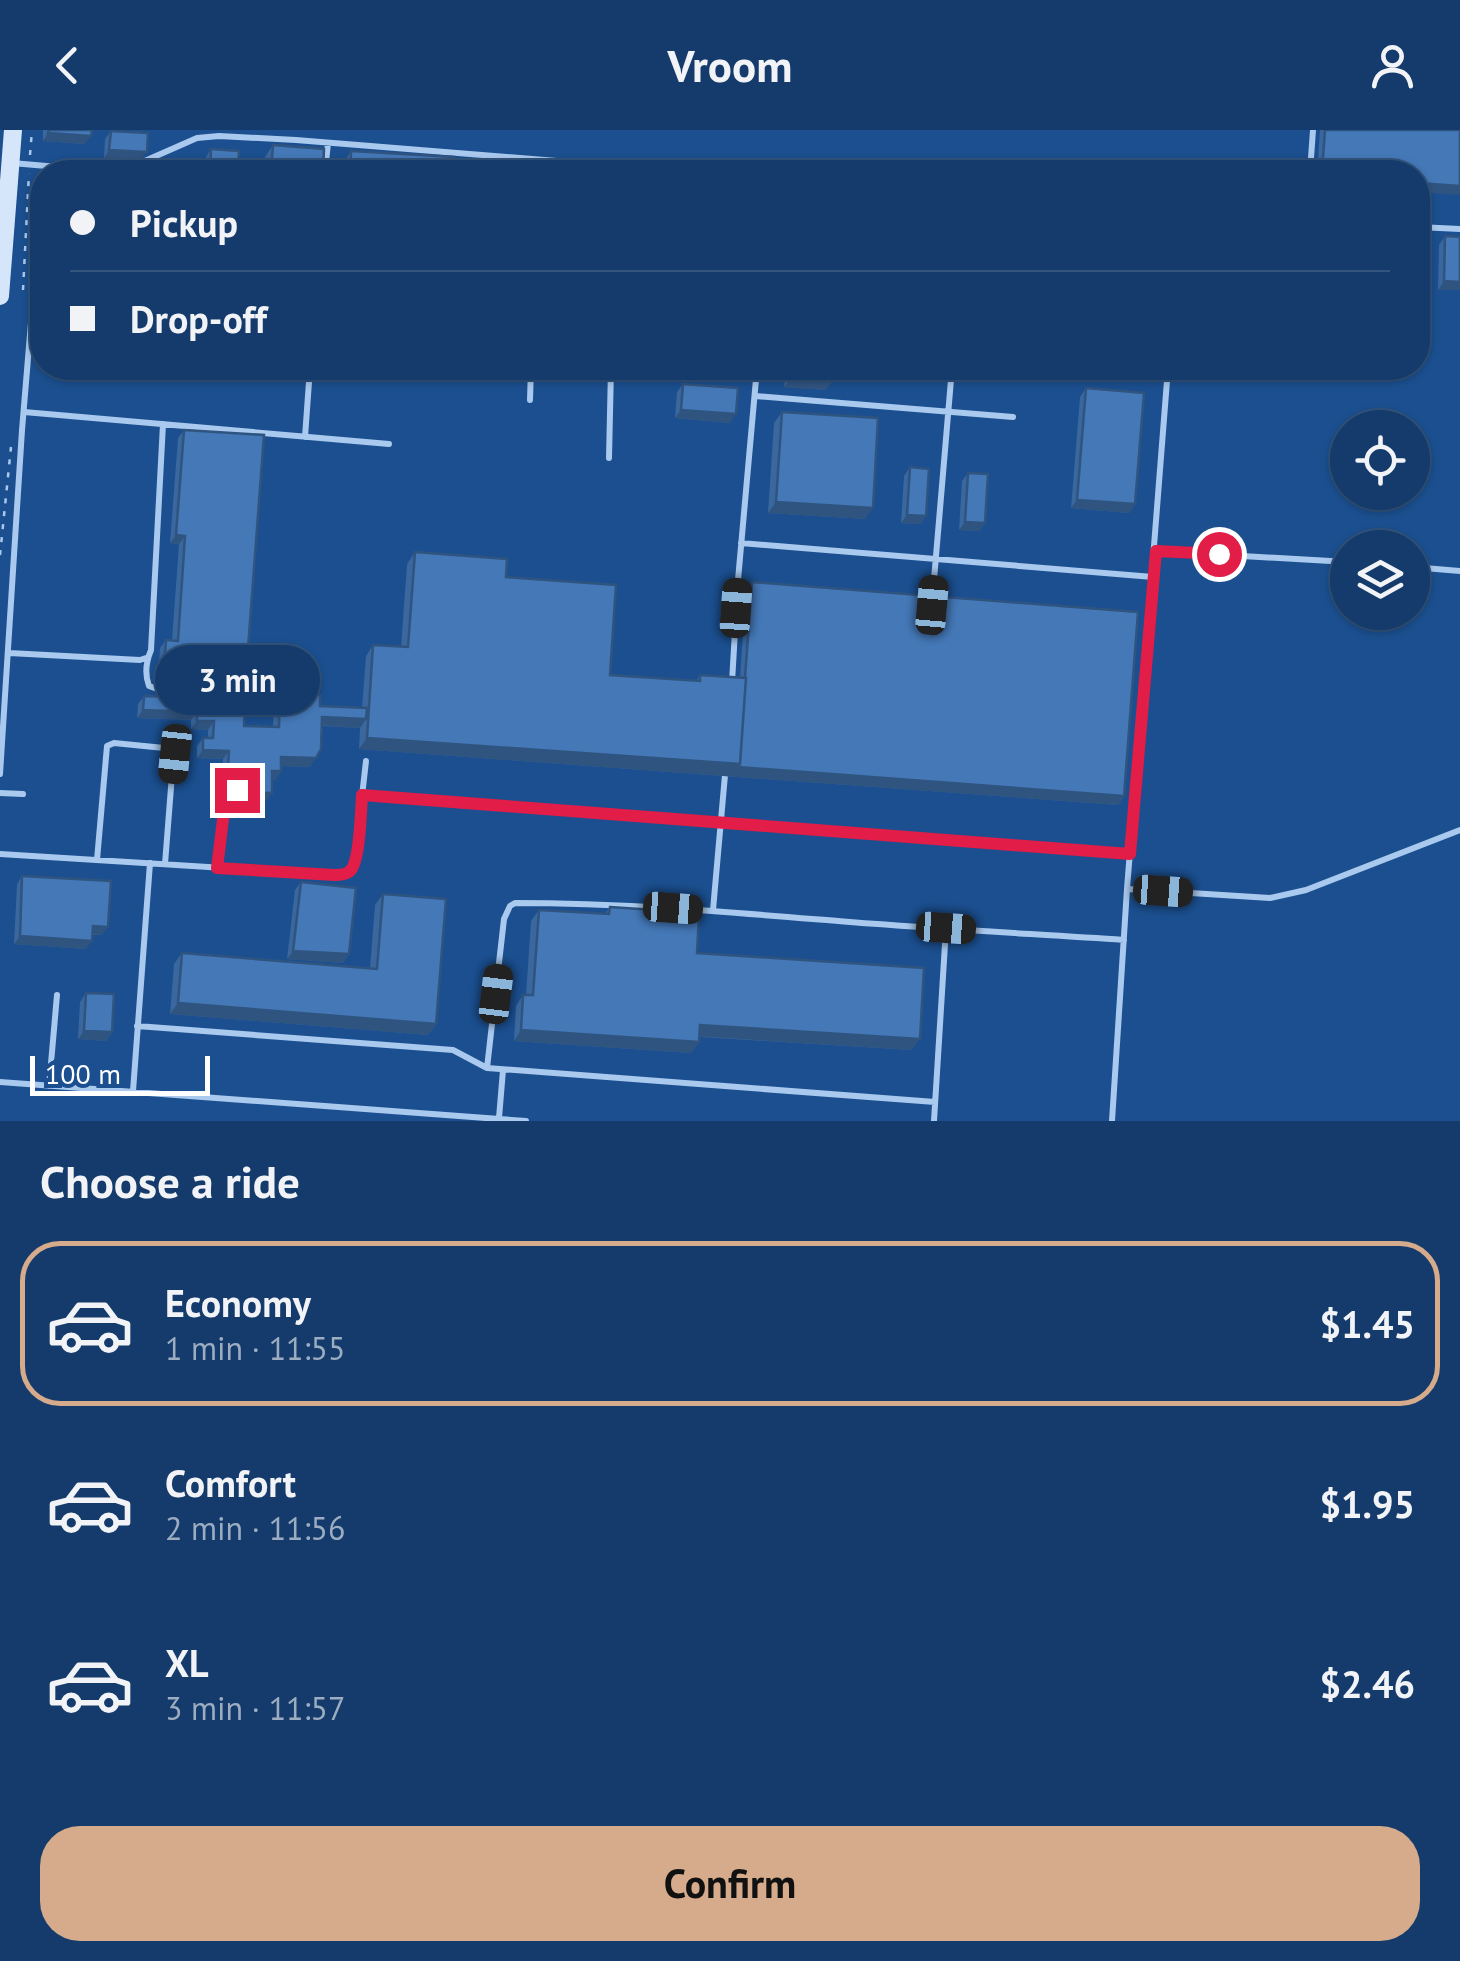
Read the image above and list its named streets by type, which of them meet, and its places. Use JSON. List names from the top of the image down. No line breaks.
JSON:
{"scale_bar":"100 m","page":{"header":"Vroom","banner":["Pickup","Drop-off"],"bubble":"3 min","scale":"100 m","heading":"Choose a ride","list":[{"name":"Economy","note":"1 min · 11:55","value":"$1.45"},{"name":"Comfort","note":"2 min · 11:56","value":"$1.95"},{"name":"XL","note":"3 min · 11:57","value":"$2.46"}],"buttons":"Confirm"}}
